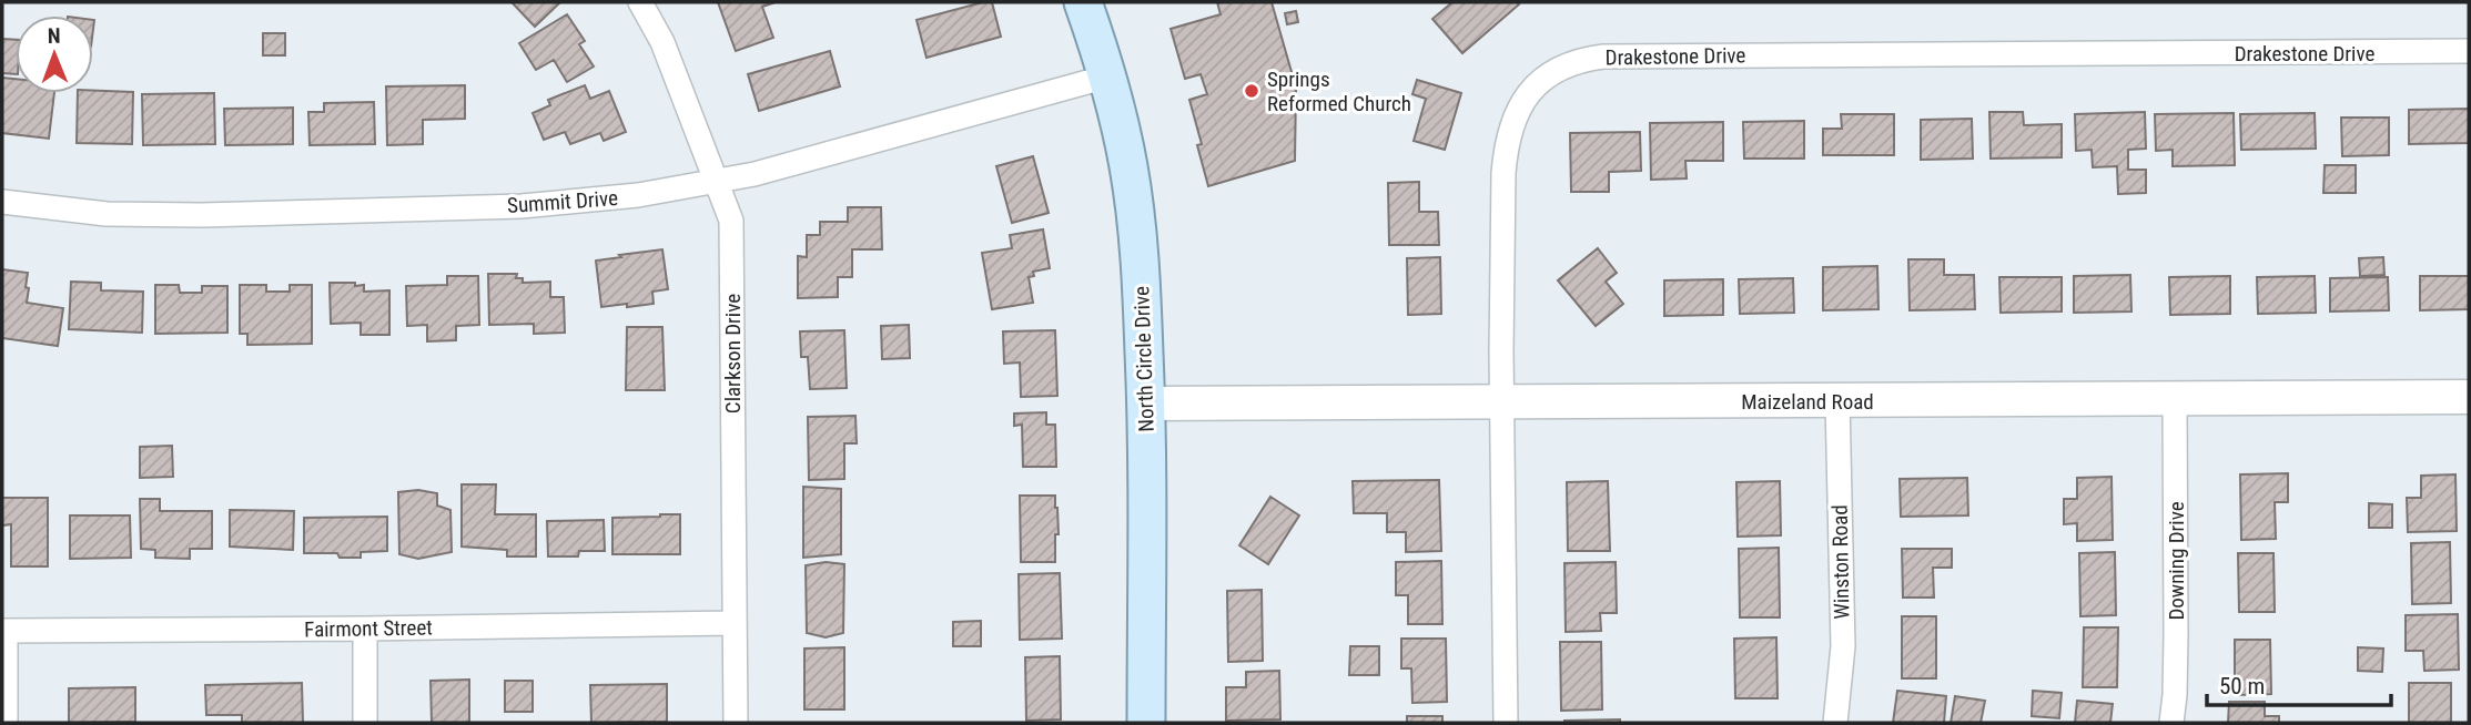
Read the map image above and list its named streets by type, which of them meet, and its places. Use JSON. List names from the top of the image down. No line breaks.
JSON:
{"streets":{"main road":["North Circle Drive","Maizeland Road"],"street":["Drakestone Drive","Summit Drive","Clarkson Drive","Downing Drive","Winston Road","Fairmont Street"]},"crossings":[["Drakestone Drive","Maizeland Road"],["Summit Drive","Clarkson Drive"],["Summit Drive","North Circle Drive"],["Clarkson Drive","Fairmont Street"],["North Circle Drive","Maizeland Road"],["Maizeland Road","Downing Drive"],["Maizeland Road","Winston Road"]],"places":["Springs Reformed Church"],"scale_bar":"50 m","north":"top"}
